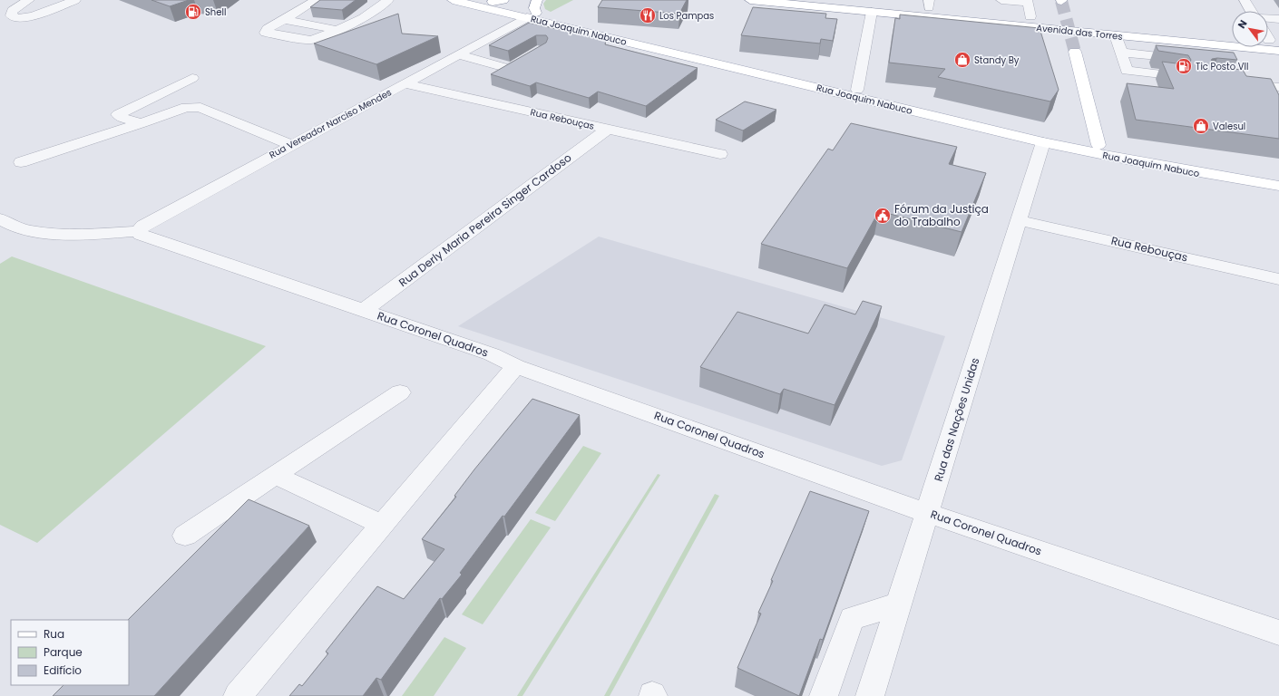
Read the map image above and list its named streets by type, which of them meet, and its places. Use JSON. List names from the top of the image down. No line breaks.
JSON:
{"streets":{"main road":["Rua Joaquim Nabuco","Avenida das Torres"],"street":["Rua Rebouças","Rua Vereador Narciso Mendes","Rua Derly Maria Pereira Singer Cardoso","Rua Coronel Quadros","Rua das Nações Unidas"]},"crossings":[["Rua Joaquim Nabuco","Rua Vereador Narciso Mendes"],["Rua Joaquim Nabuco","Rua das Nações Unidas"],["Rua Rebouças","Rua Vereador Narciso Mendes"],["Rua Rebouças","Rua Derly Maria Pereira Singer Cardoso"],["Rua Rebouças","Rua das Nações Unidas"],["Rua Vereador Narciso Mendes","Rua Coronel Quadros"],["Rua Derly Maria Pereira Singer Cardoso","Rua Coronel Quadros"],["Rua Coronel Quadros","Rua das Nações Unidas"]],"places":{"fuel station":["Shell","Tic Posto VII"],"restaurant":["Los Pampas"],"shop":["Standy By","Valesul"],"public building":["Fórum da Justiça do Trabalho"]},"legend":["Rua","Parque","Edifício"],"north":"top left"}
